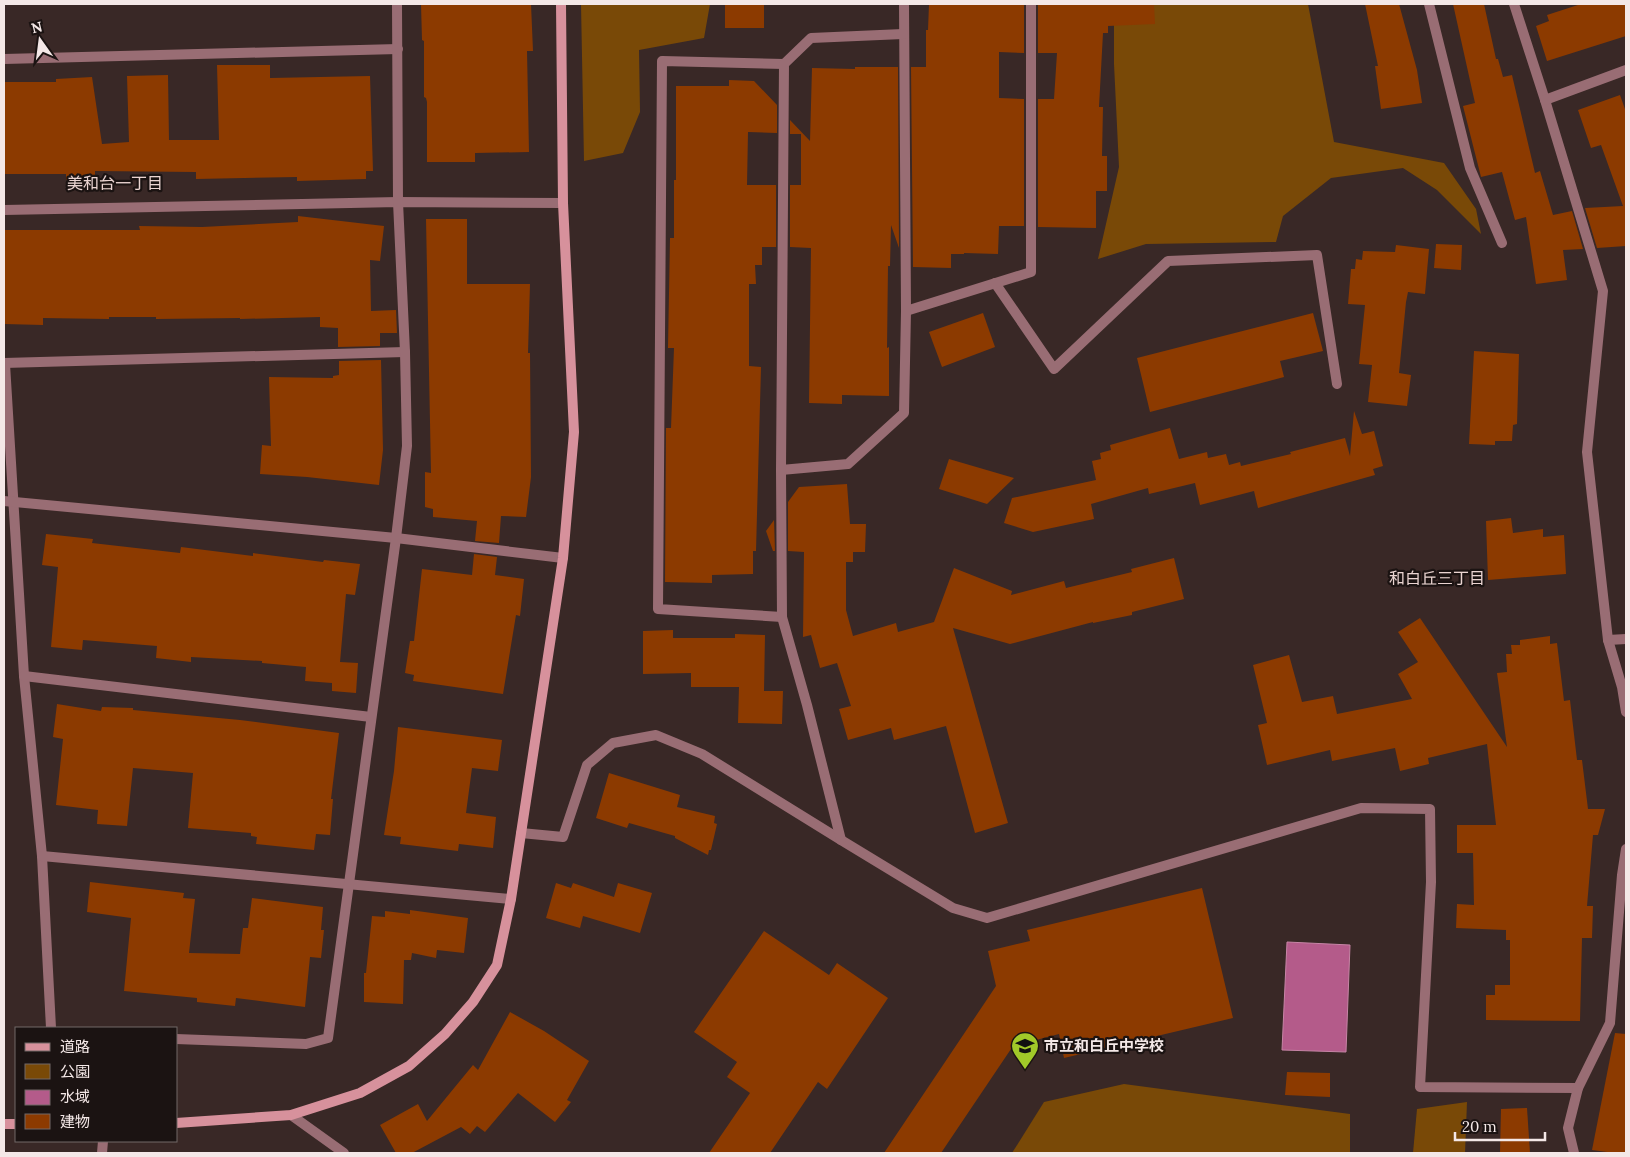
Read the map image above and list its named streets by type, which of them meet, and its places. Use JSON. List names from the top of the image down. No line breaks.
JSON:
{"districts":["美和台一丁目","和白丘三丁目"],"places":{"school or university":["市立和白丘中学校"]},"legend":["道路","公園","水域","建物"],"scale_bar":"20 m","north":"top"}
